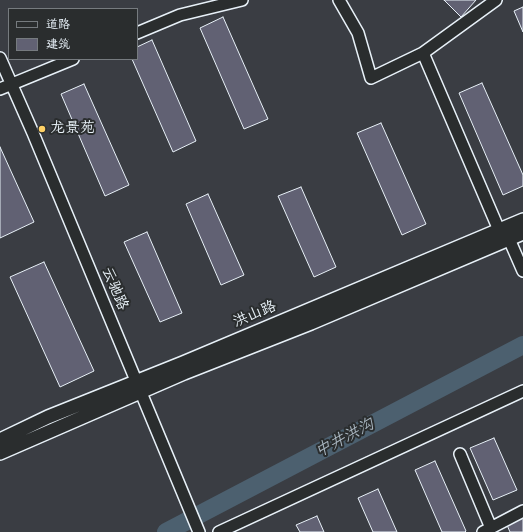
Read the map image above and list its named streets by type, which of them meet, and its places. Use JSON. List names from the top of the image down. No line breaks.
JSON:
{"streets":{"main road":["洪山路"],"street":["云驰路"]},"crossings":[["云驰路","洪山路"]],"water":["中井洪沟"],"places":["龙景苑"],"legend":["道路","建筑"]}
